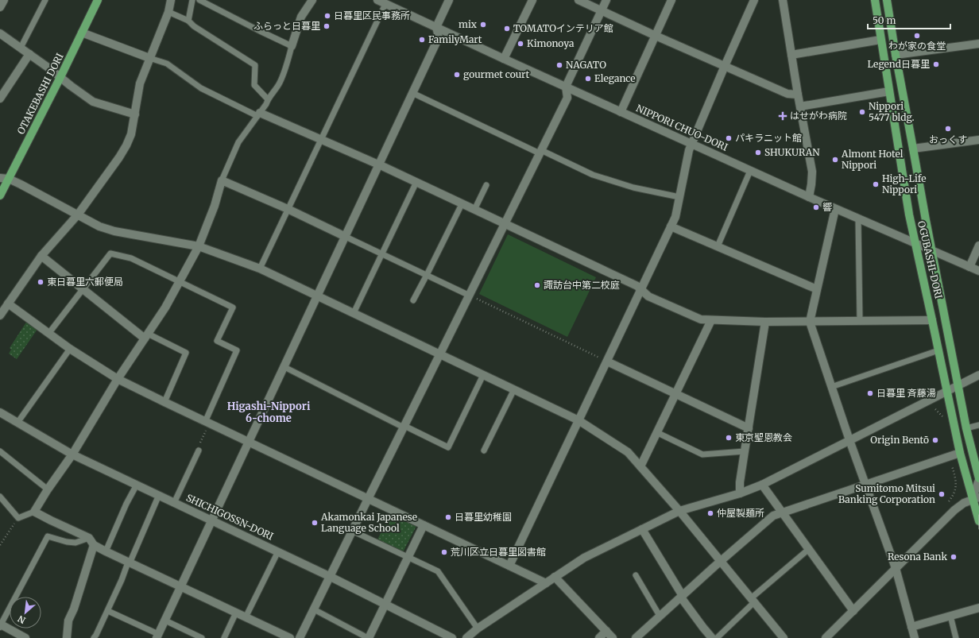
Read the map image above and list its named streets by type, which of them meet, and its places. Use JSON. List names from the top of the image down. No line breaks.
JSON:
{"streets":{"main road":["OTAKEBASHI DORI","OGUBASHI-DORI"],"street":["NIPPORI CHUO-DORI","SHICHIGOSSN-DORI"]},"crossings":[["NIPPORI CHUO-DORI","OGUBASHI-DORI"]],"districts":["Higashi-Nippori 6-chome"],"places":{"other":["日暮里区民事務所","mix","ふらっと日暮里","TOMATOインテリア館","わが家の食堂","FamilyMart","Kimonoya","Legend日暮里","NAGATO","gourmet court","Elegance","Nippori 5477 bldg.","おっくす","パキラニット館","SHUKURAN","Almont Hotel Nippori","High-Life Nippori","響","東日暮里六郵便局","諏訪台中第二校庭","日暮里 斉藤湯","東京聖恩教会","Origin Bentō","Sumitomo Mitsui Banking Corporation","仲屋製麺所","日暮里幼稚園","Akamonkai Japanese Language School","荒川区立日暮里図書館","Resona Bank"],"health":["はせがわ病院"]},"scale_bar":"50 m","north":"bottom left"}
